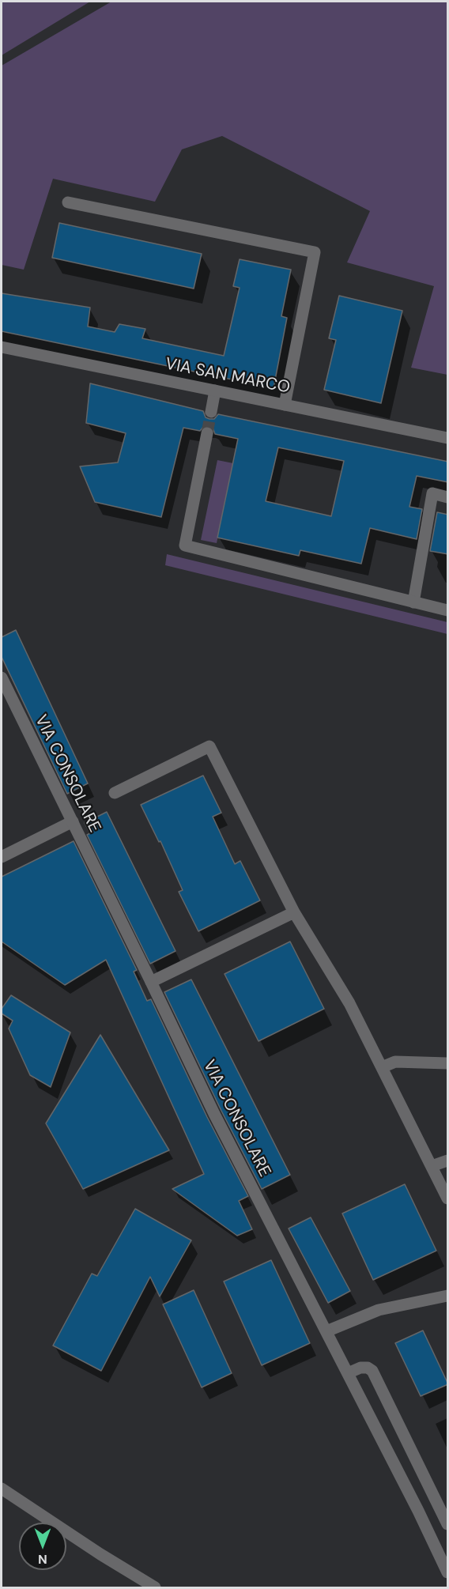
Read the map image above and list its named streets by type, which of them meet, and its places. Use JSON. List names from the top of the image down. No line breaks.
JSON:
{"streets":{"street":["VIA SAN MARCO","VIA CONSOLARE"]},"north":"bottom"}
